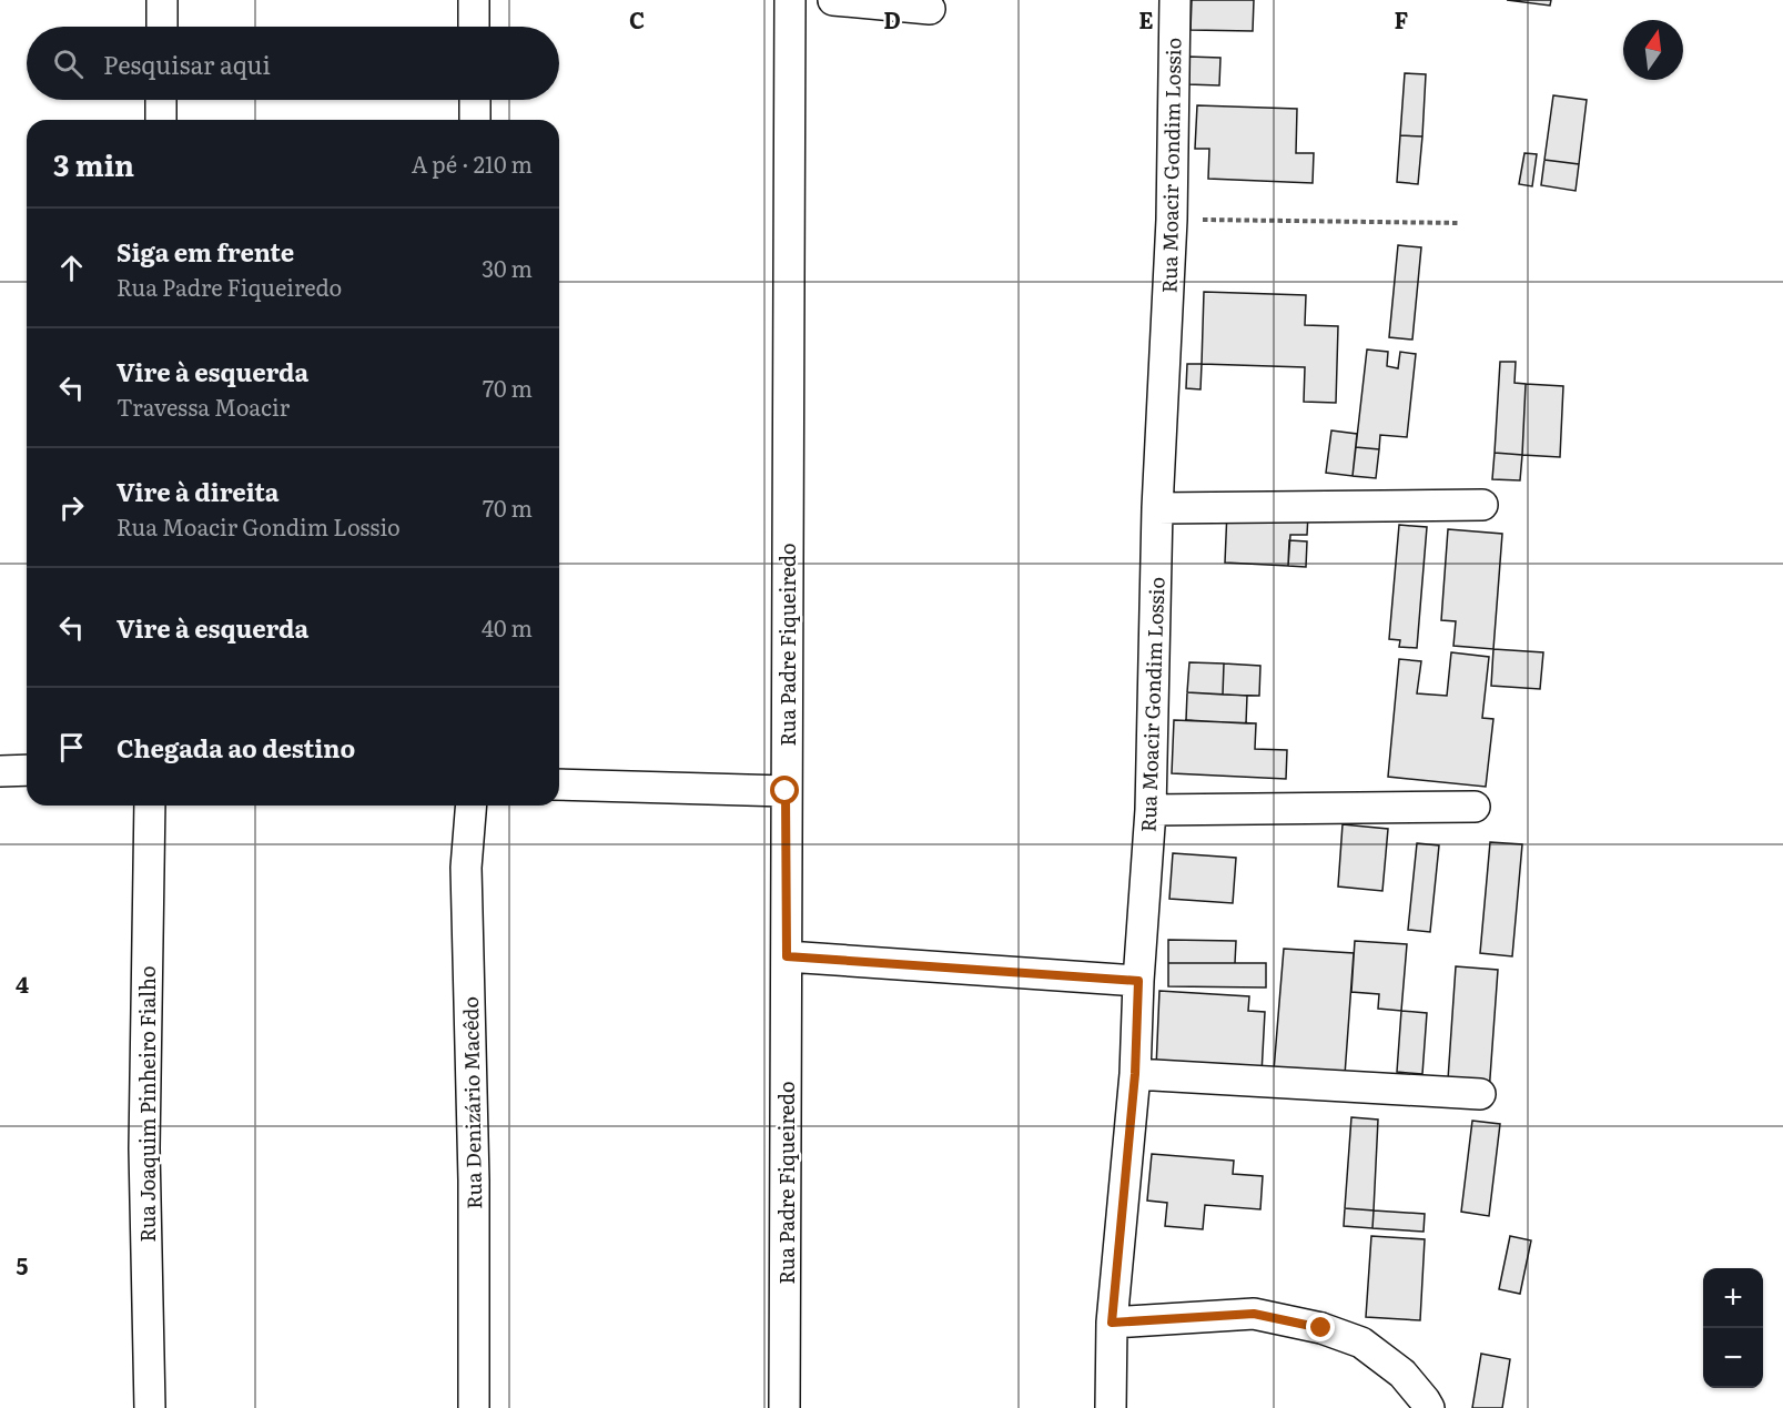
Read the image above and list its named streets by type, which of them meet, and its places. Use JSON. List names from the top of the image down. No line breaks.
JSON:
{"streets":{"street":["Rua Moacir Gondim Lossio","Rua Padre Fiqueiredo","Rua Denizário Macêdo","Rua Joaquim Pinheiro Fialho"]},"north":"top","page":{"search":"Pesquisar aqui","heading":["3 min","A pé · 210 m"],"list":[["Siga em frente","Rua Padre Fiqueiredo","30 m"],["Vire à esquerda","Travessa Moacir","70 m"],["Vire à direita","Rua Moacir Gondim Lossio","70 m"],["Vire à esquerda","40 m"],"Chegada ao destino"],"map_buttons":["+","−"]},"grid":{"columns":["C","D","E","F"],"rows":["4","5"]}}
